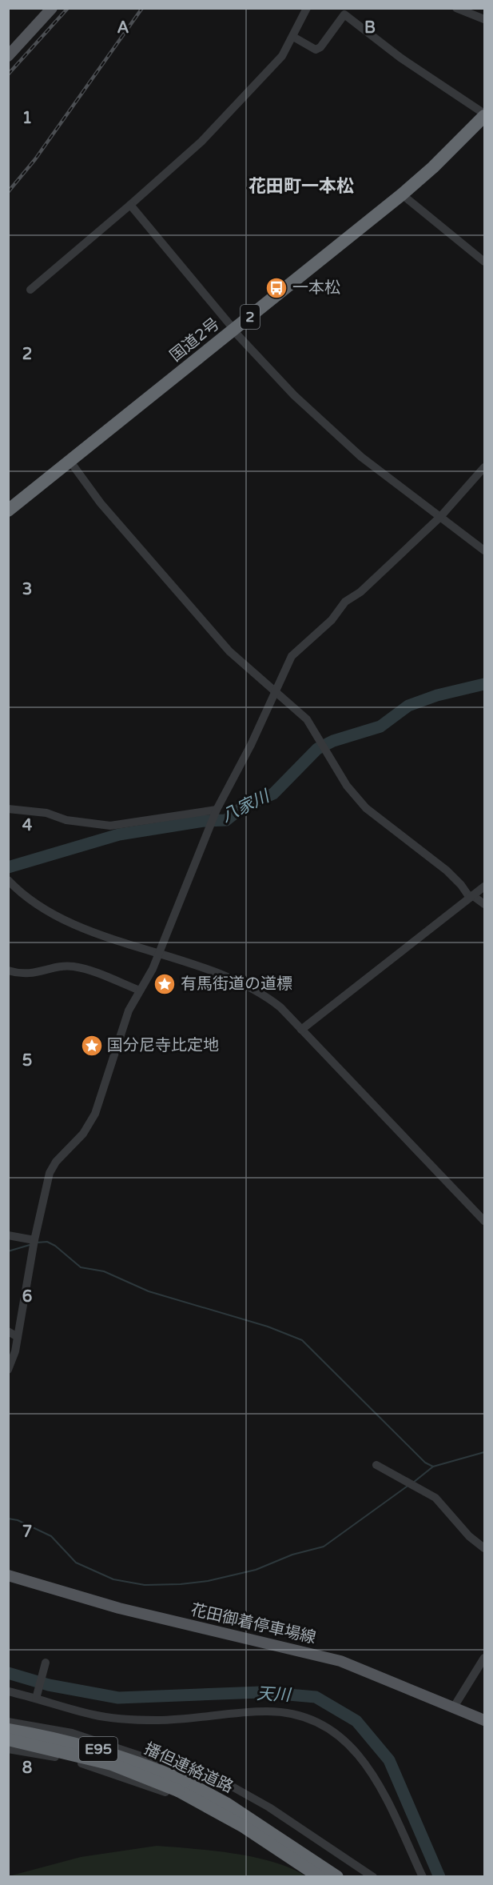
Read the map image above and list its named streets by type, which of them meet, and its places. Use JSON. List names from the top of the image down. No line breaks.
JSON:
{"streets":{"highway":["2","国道2号","E95","播但連絡道路"],"main road":["花田御着停車場線"]},"districts":["花田町一本松"],"water":["八家川","天川"],"places":{"bus stop":["一本松"],"place":["有馬街道の道標","国分尼寺比定地"]},"grid":{"columns":["A","B"],"rows":["1","2","3","4","5","6","7","8"]}}
